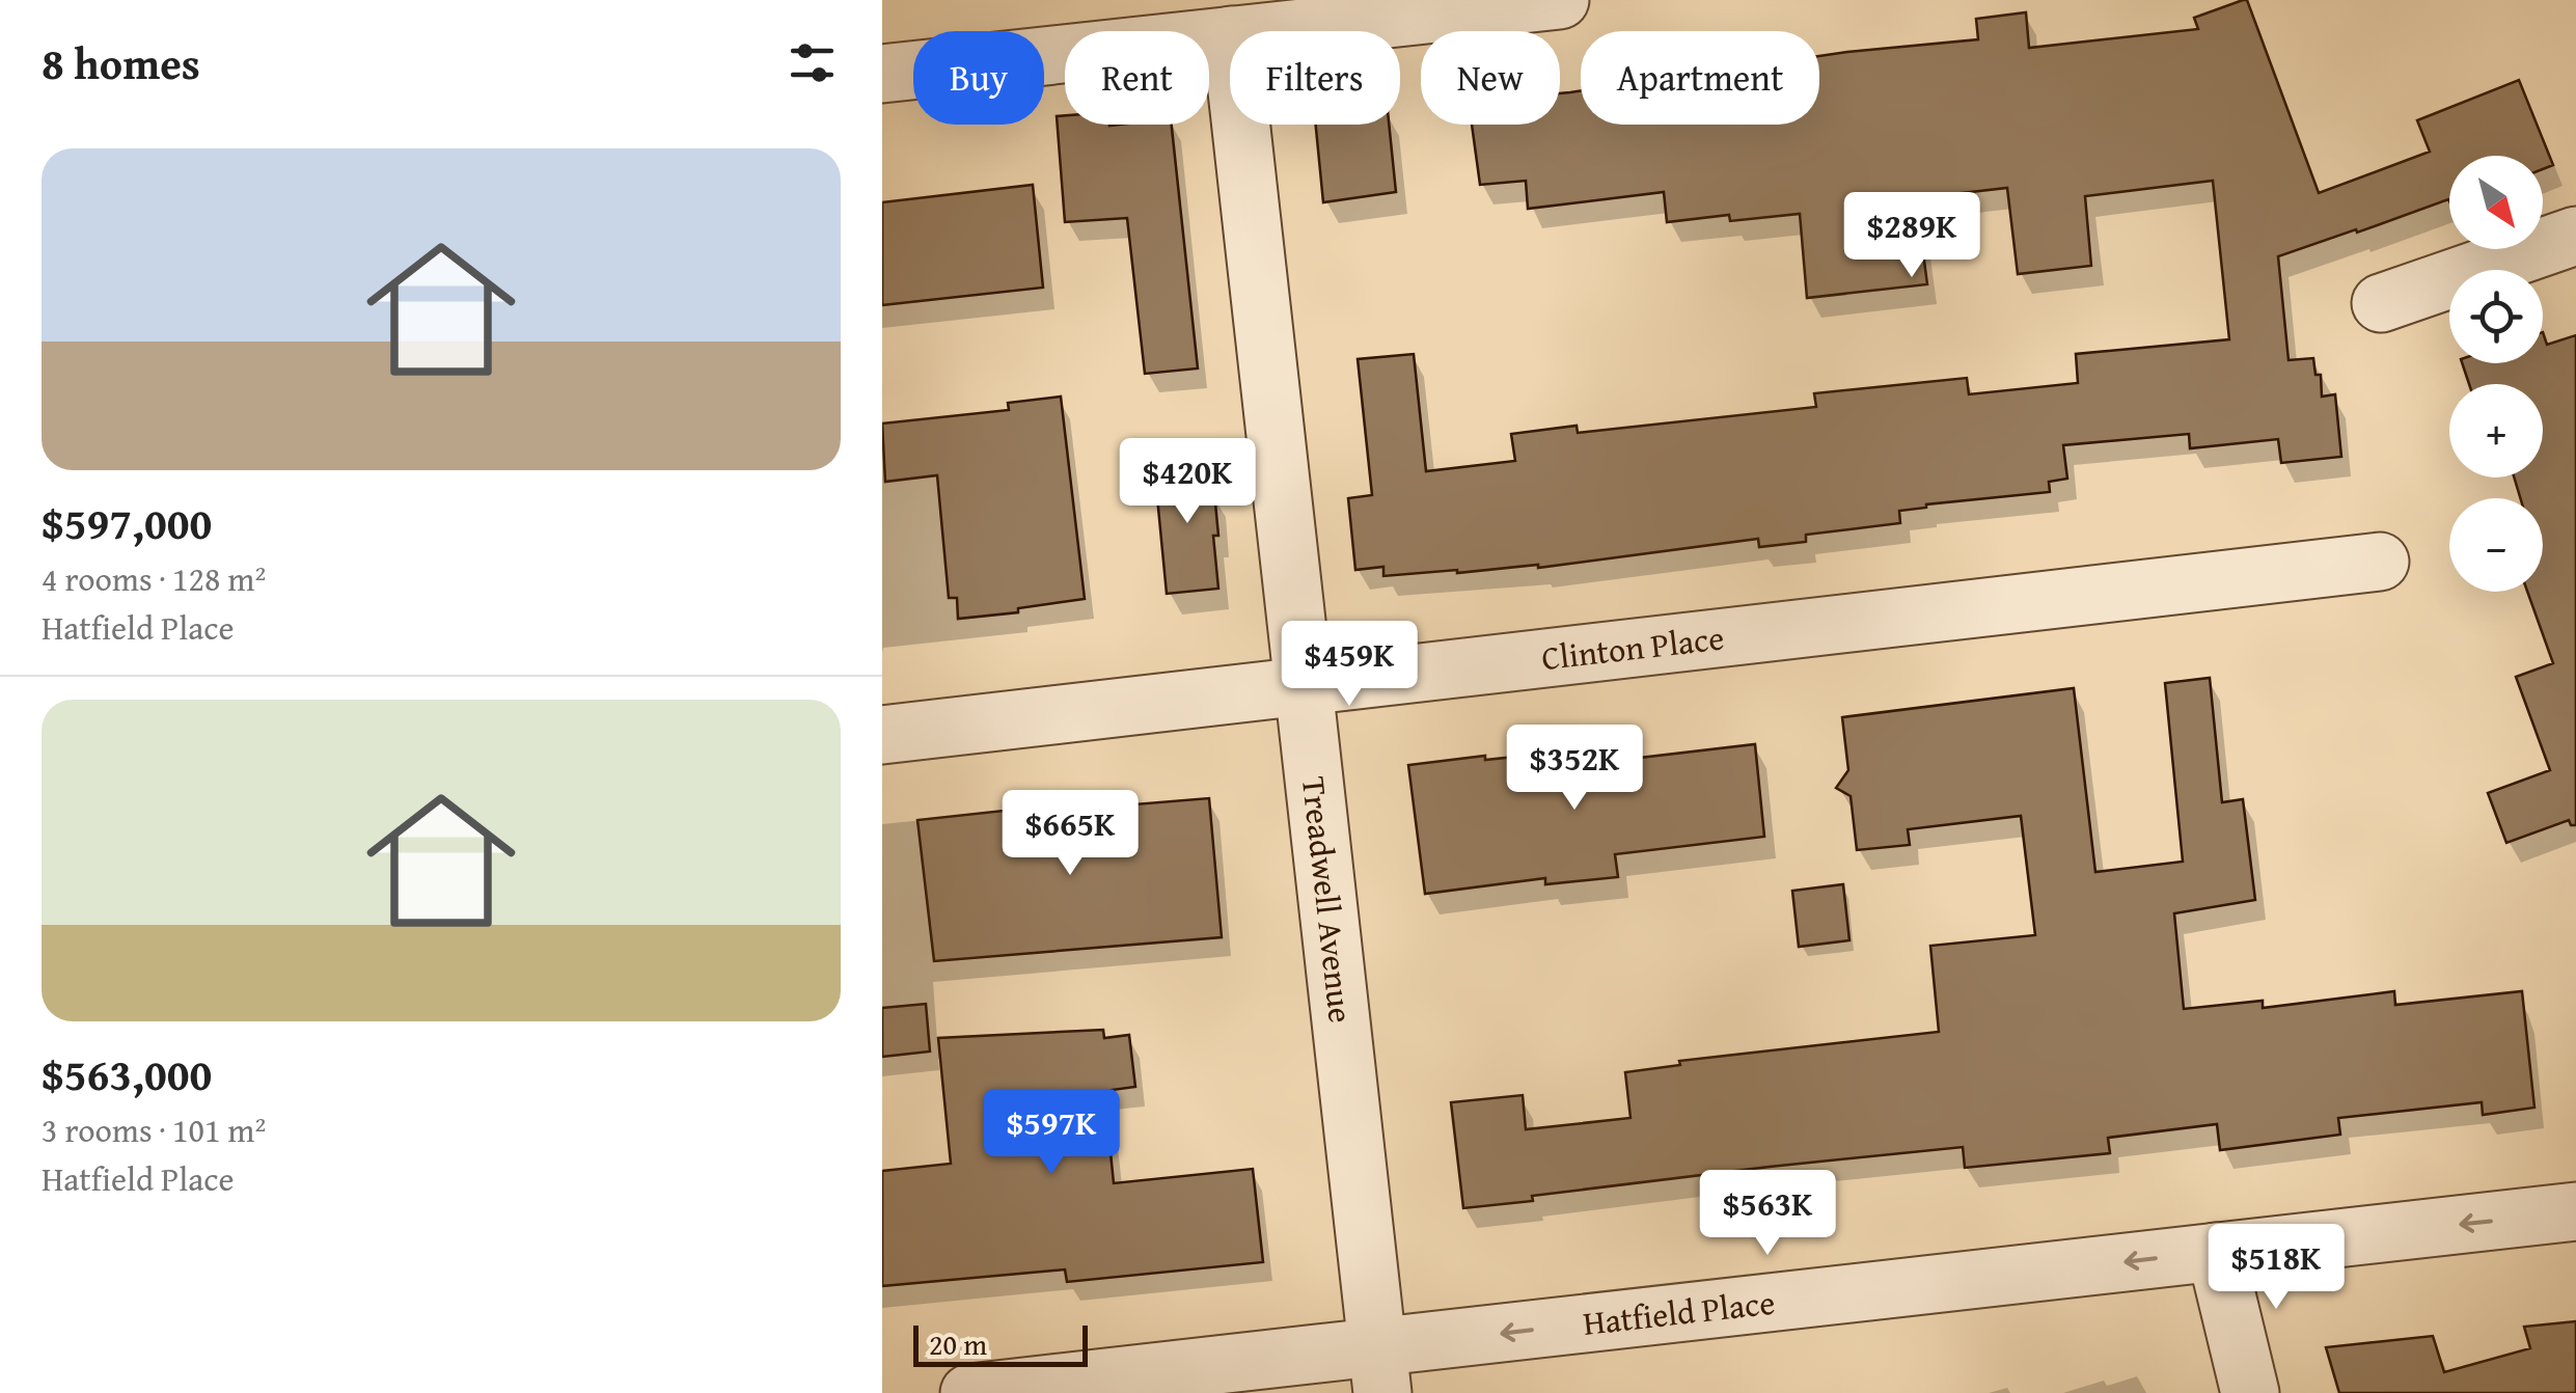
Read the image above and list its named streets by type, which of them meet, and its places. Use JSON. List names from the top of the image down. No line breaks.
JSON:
{"streets":{"street":["Clinton Place","Treadwell Avenue","Hatfield Place"]},"crossings":[["Clinton Place","Treadwell Avenue"],["Treadwell Avenue","Hatfield Place"]],"one_way":["Hatfield Place"],"scale_bar":"20 m","north":"bottom right","page":{"heading":"8 homes","chip":["Buy","Rent","Filters","New","Apartment"],"list":[{"name":"$597,000","note":"4 rooms · 128 m² · Hatfield Place"},{"name":"$563,000","note":"3 rooms · 101 m² · Hatfield Place"}],"map_buttons":["+","−"],"price":["$289K","$420K","$459K","$352K","$665K","$597K","$563K","$518K"],"scale":"20 m"}}
